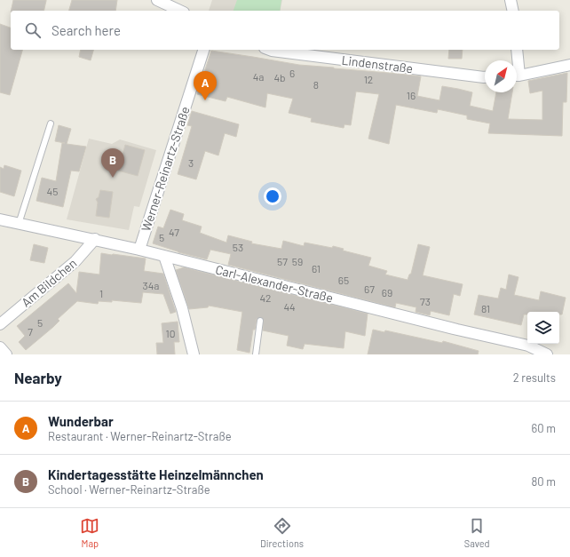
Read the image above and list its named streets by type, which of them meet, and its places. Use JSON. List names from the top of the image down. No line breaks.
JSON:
{"streets":{"street":["Lindenstraße","Werner-Reinartz-Straße","Am Bildchen","Carl-Alexander-Straße"]},"crossings":[["Werner-Reinartz-Straße","Carl-Alexander-Straße"],["Am Bildchen","Carl-Alexander-Straße"]],"house_numbers":["6","4a","4b","12","8","16","3","45","47","5","53","57","59","61","65","34a","67","69","1","42","73","44","81","5","7","10"],"north":"top right","page":{"search":"Search here","pins":["A","B"],"heading":["Nearby","2 results"],"list":[{"mark":"A","name":"Wunderbar","note":"Restaurant · Werner-Reinartz-Straße","value":"60 m"},{"mark":"B","name":"Kindertagesstätte Heinzelmännchen","note":"School · Werner-Reinartz-Straße","value":"80 m"}],"nav":["Map","Directions","Saved"]}}
